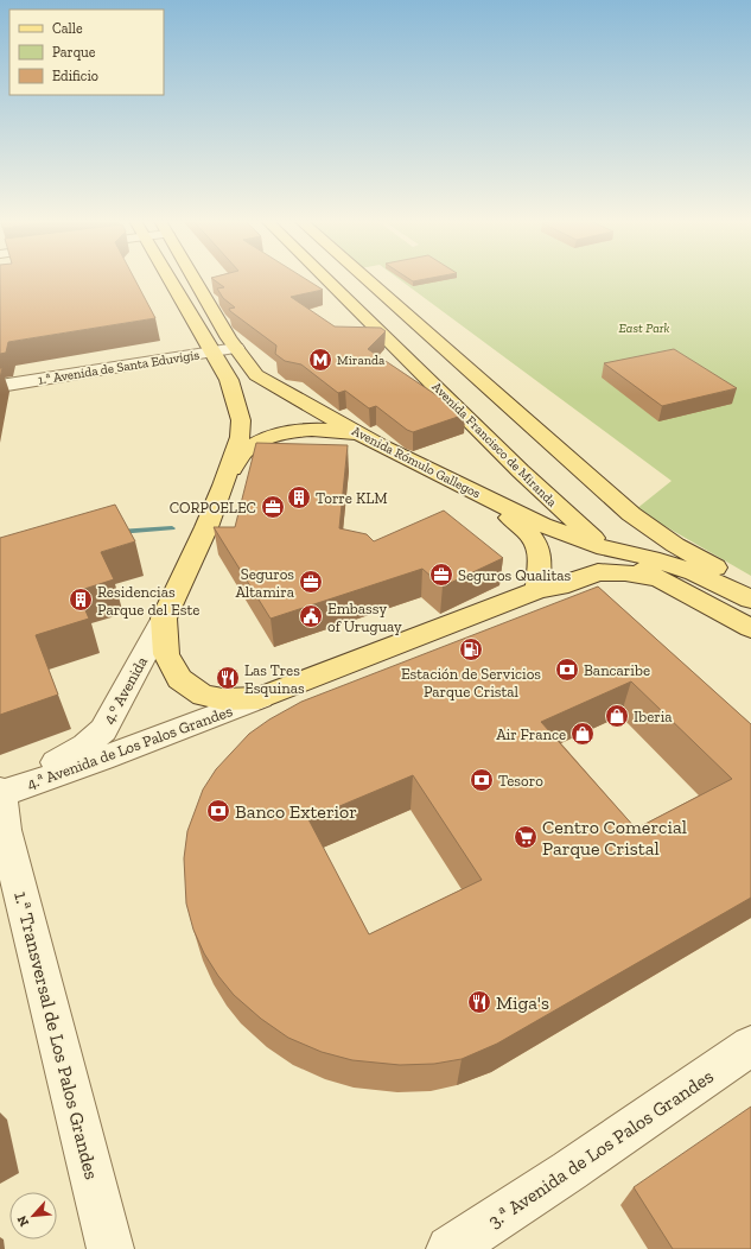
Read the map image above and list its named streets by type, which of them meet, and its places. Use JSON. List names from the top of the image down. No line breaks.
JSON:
{"streets":{"main road":["Avenida Francisco de Miranda","Avenida Rómulo Gallegos","4.ª Avenida de Los Palos Grandes"],"street":["1.ª Avenida de Santa Eduvigis","4.° Avenida","1.ª Transversal de Los Palos Grandes","3.ª Avenida de Los Palos Grandes"]},"crossings":[["1.ª Avenida de Santa Eduvigis","Avenida Rómulo Gallegos"],["Avenida Francisco de Miranda","Avenida Rómulo Gallegos"],["Avenida Francisco de Miranda","4.ª Avenida de Los Palos Grandes"],["4.° Avenida","4.ª Avenida de Los Palos Grandes"],["4.° Avenida","1.ª Transversal de Los Palos Grandes"],["4.ª Avenida de Los Palos Grandes","1.ª Transversal de Los Palos Grandes"]],"parks":["East Park"],"places":{"metro station":["Miranda"],"building":["Torre KLM","Residencias Parque del Este"],"office":["CORPOELEC","Seguros Qualitas","Seguros Altamira"],"public building":["Embassy of Uruguay"],"fuel station":["Estación de Servicios Parque Cristal"],"bank":["Bancaribe","Tesoro","Banco Exterior"],"restaurant":["Las Tres Esquinas","Miga's"],"shop":["Iberia","Air France"],"supermarket":["Centro Comercial Parque Cristal"]},"legend":["Calle","Parque","Edificio"],"north":"bottom left"}
